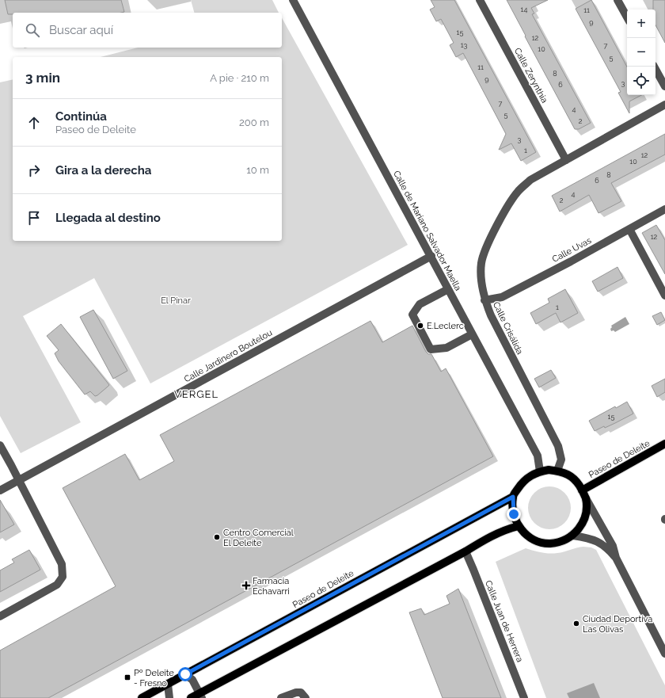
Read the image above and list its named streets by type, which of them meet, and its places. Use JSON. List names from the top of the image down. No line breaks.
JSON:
{"streets":{"main road":["Paseo de Deleite"],"street":["Calle Zerynthia","Calle de Mariano Salvador Maella","Calle Uvas","Calle Crisálida","Calle Jardinero Boutelou","Calle Juan de Herrera"]},"crossings":[["Calle Zerynthia","Calle Crisálida"],["Calle de Mariano Salvador Maella","Calle Crisálida"],["Calle de Mariano Salvador Maella","Calle Jardinero Boutelou"],["Calle de Mariano Salvador Maella","Paseo de Deleite"],["Calle Uvas","Calle Crisálida"],["Calle Crisálida","Paseo de Deleite"]],"districts":["VERGEL"],"parks":["El Pinar"],"places":{"other":["E.Leclerc","Centro Comercial El Deleite","Ciudad Deportiva Las Olivas"],"health":["Farmacia Echavarri"],"transit":["Pº Deleite - Fresno"]},"house_numbers":["14","11","9","15","12","13","7","10","5","11","8","9","3","6","7","4","5","2","3","1","12","10","8","6","4","2","12","1","15"],"page":{"map_buttons":["+","−"],"search":"Buscar aquí","heading":["3 min","A pie · 210 m"],"list":[["Continúa","Paseo de Deleite","200 m"],["Gira a la derecha","10 m"],"Llegada al destino"]}}
